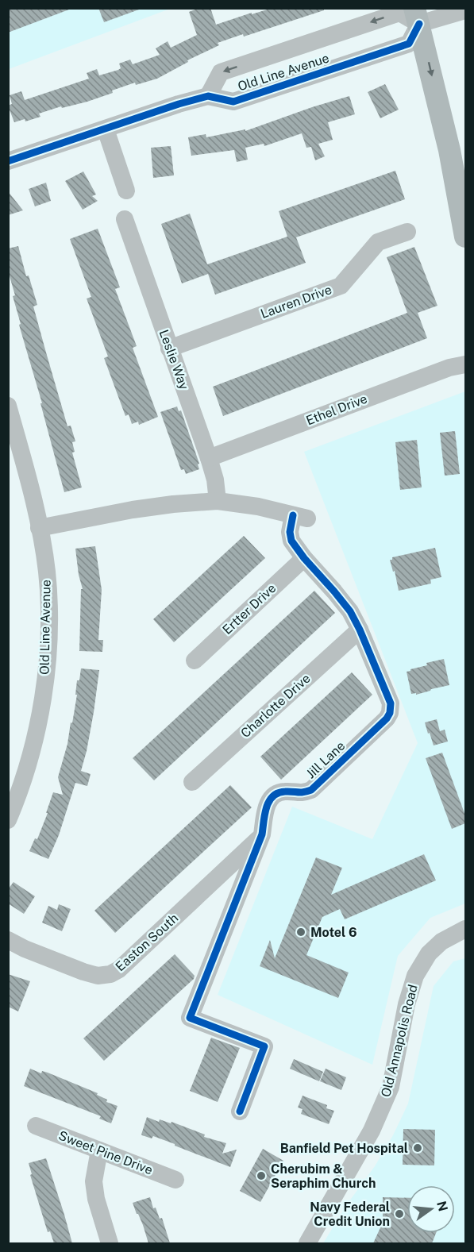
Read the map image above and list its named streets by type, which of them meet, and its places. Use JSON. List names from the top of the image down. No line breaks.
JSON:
{"streets":{"street":["Old Line Avenue","Lauren Drive","Leslie Way","Ethel Drive","Ertter Drive","Charlotte Drive","Jill Lane","Easton South","Old Annapolis Road","Sweet Pine Drive"]},"crossings":[["Old Line Avenue","Jill Lane"],["Lauren Drive","Leslie Way"],["Leslie Way","Ethel Drive"],["Leslie Way","Jill Lane"],["Ertter Drive","Jill Lane"],["Charlotte Drive","Jill Lane"],["Jill Lane","Easton South"]],"places":["Motel 6","Banfield Pet Hospital","Cherubim & Seraphim Church","Navy Federal Credit Union"],"north":"right"}
